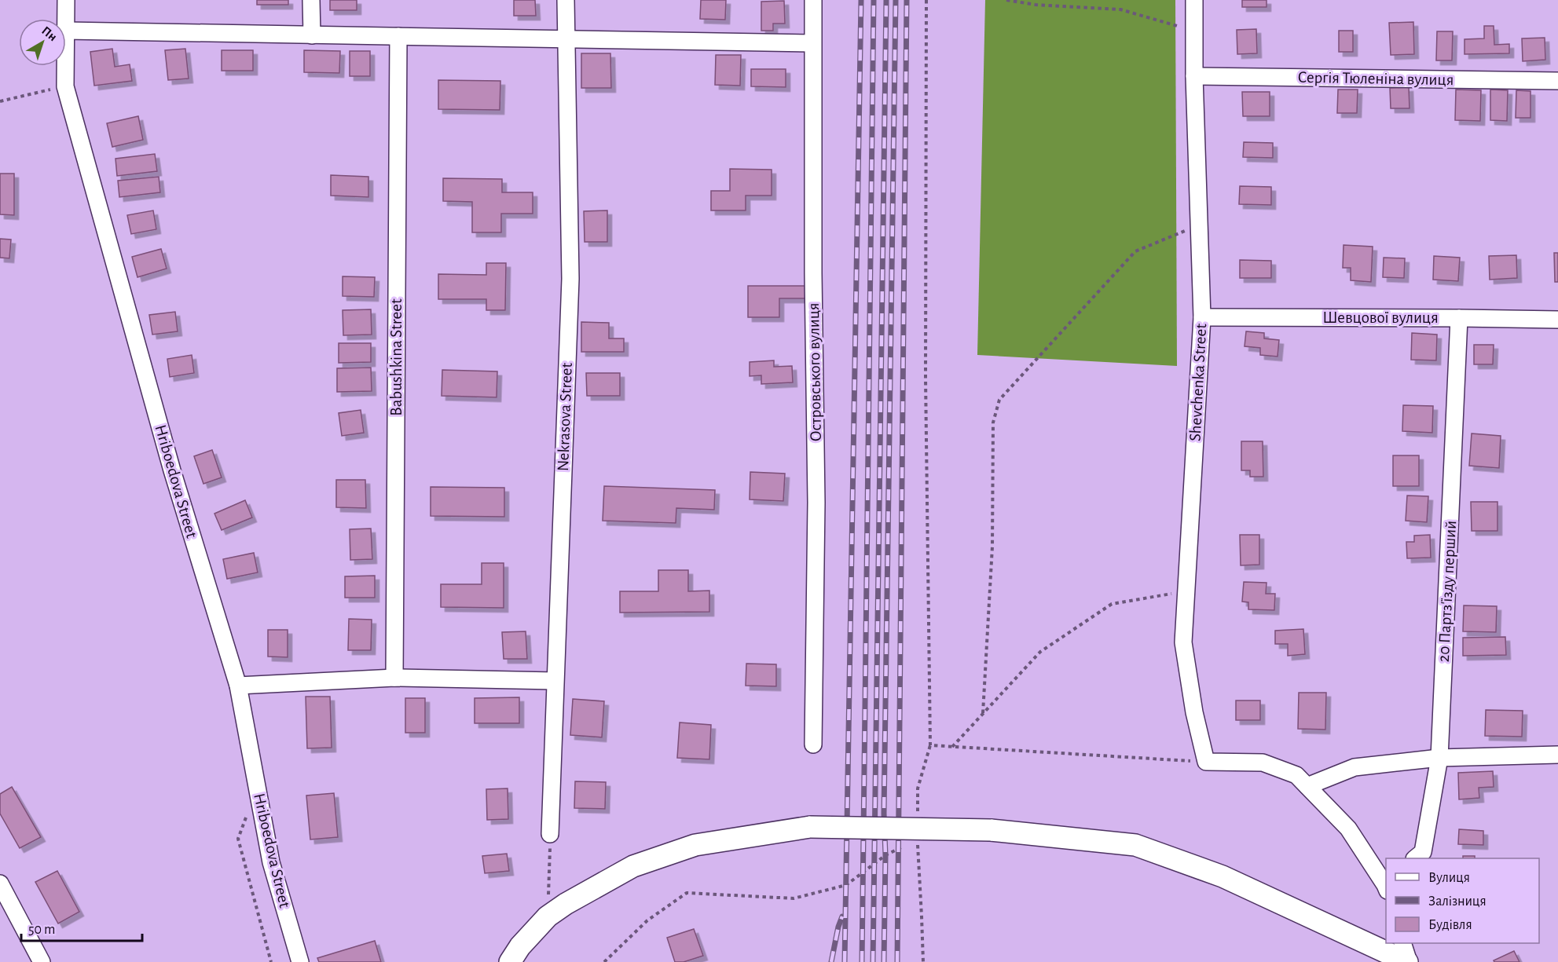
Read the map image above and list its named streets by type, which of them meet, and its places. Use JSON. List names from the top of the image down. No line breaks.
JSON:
{"streets":{"street":["Сергія Тюленіна вулиця","Шевцової вулиця","Babushkina Street","Островського вулиця","Shevchenka Street","Nekrasova Street","Hriboedova Street","20 Партз'їзду перший"]},"crossings":[["Сергія Тюленіна вулиця","Shevchenka Street"],["Шевцової вулиця","Shevchenka Street"],["Шевцової вулиця","20 Партз'їзду перший"]],"legend":["Вулиця","Залізниця","Будівля"],"scale_bar":"50 m","north":"top right"}
